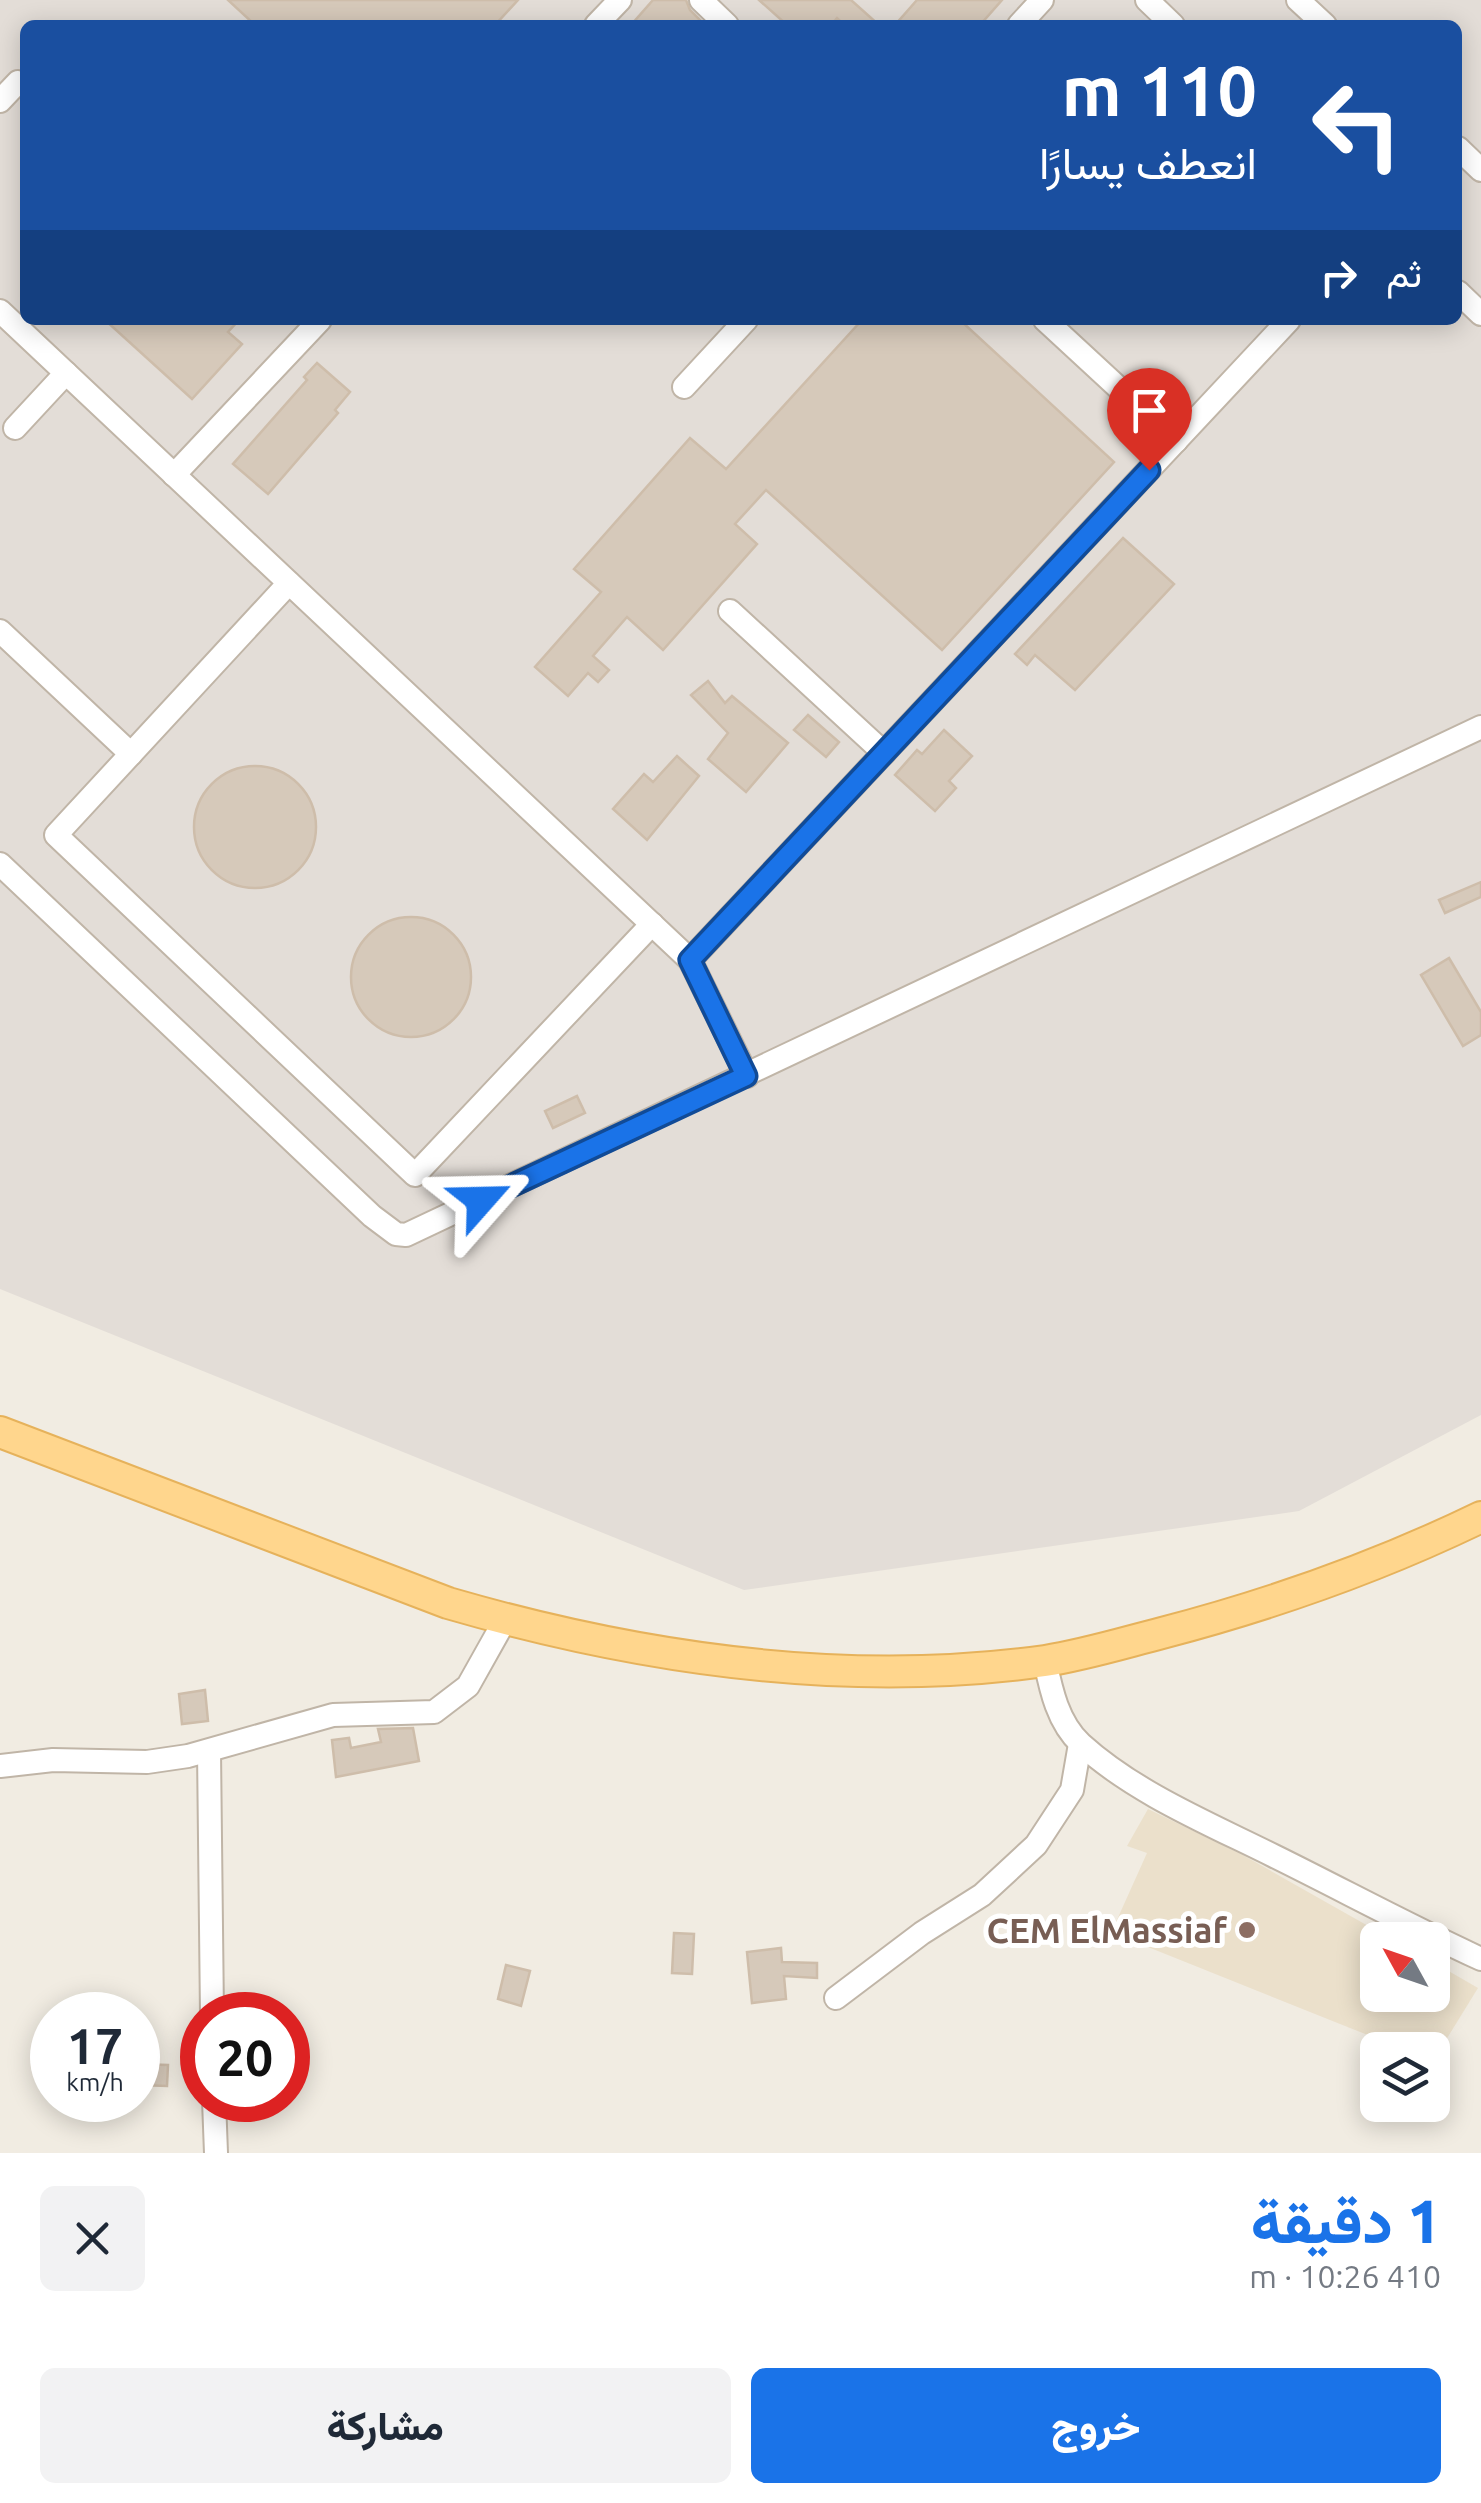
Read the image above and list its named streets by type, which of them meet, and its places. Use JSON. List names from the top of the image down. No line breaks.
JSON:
{"places":["CEM ElMassiaf"],"north":"top left","page":{"turn":["110 m","انعطف يسارًا"],"then":"ثم","speed":"17 km/h","limit":"20","heading":["1 دقيقة","410 m · 10:26"],"buttons":["خروج","مشاركة"]}}
